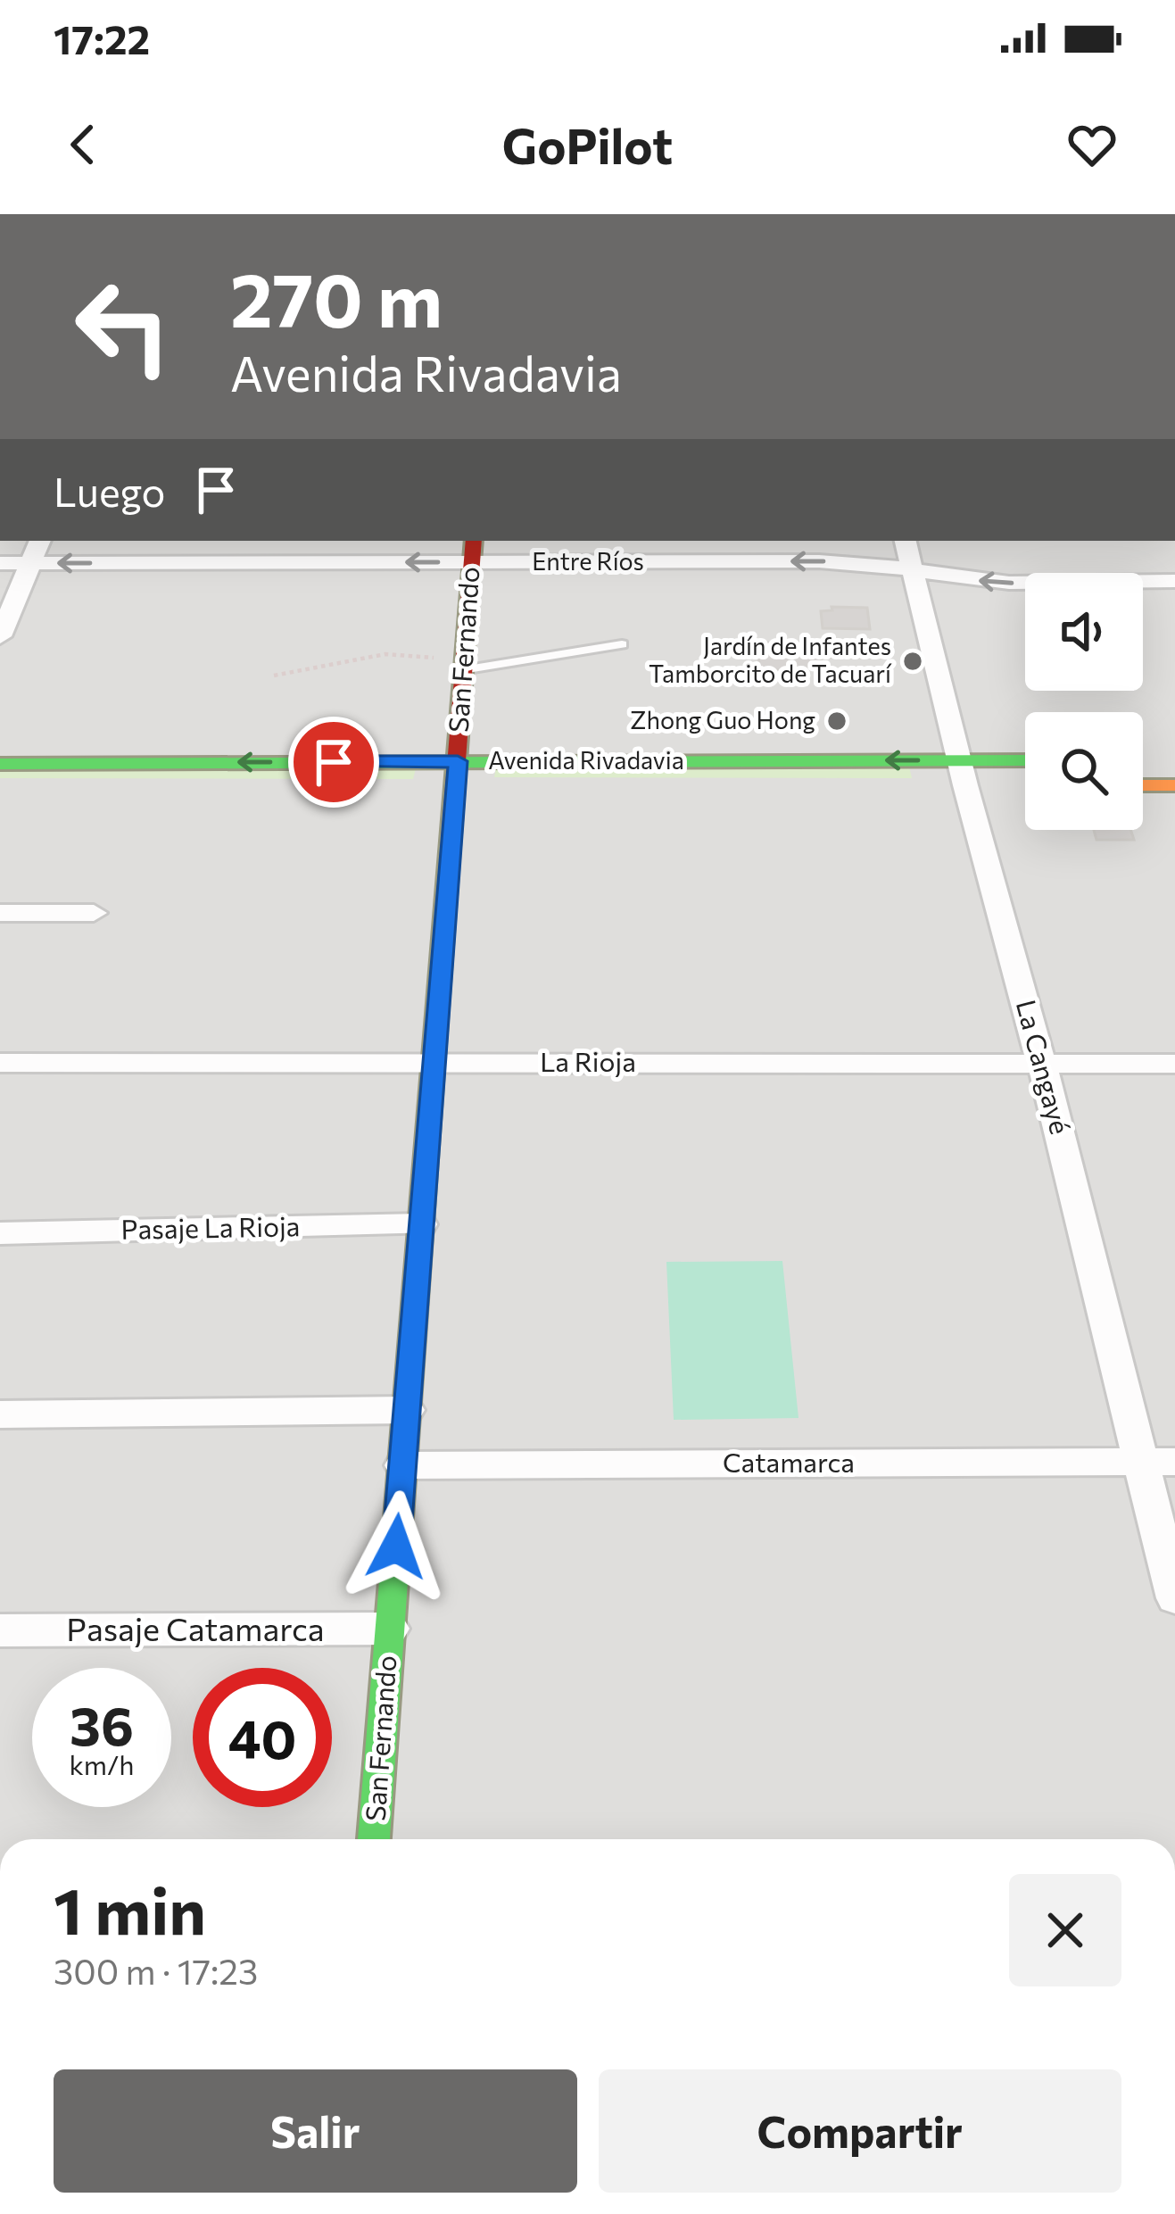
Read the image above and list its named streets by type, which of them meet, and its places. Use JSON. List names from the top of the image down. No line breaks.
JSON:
{"streets":{"street":["Entre Ríos","San Fernando","Avenida Rivadavia","La Rioja","La Cangayé","Pasaje La Rioja","Catamarca","Pasaje Catamarca"]},"crossings":[["Entre Ríos","San Fernando"],["Entre Ríos","La Cangayé"],["San Fernando","Avenida Rivadavia"],["San Fernando","La Rioja"],["San Fernando","Pasaje La Rioja"],["San Fernando","Catamarca"],["San Fernando","Pasaje Catamarca"],["Avenida Rivadavia","La Cangayé"],["La Rioja","La Cangayé"],["La Cangayé","Catamarca"]],"one_way":["Entre Ríos"],"places":["Jardín de Infantes Tamborcito de Tacuarí","Zhong Guo Hong"],"page":{"status":"17:22","header":"GoPilot","turn":["270 m","Avenida Rivadavia"],"then":"Luego","speed":"36 km/h","limit":"40","heading":["1 min","300 m · 17:23"],"buttons":["Salir","Compartir"]}}
